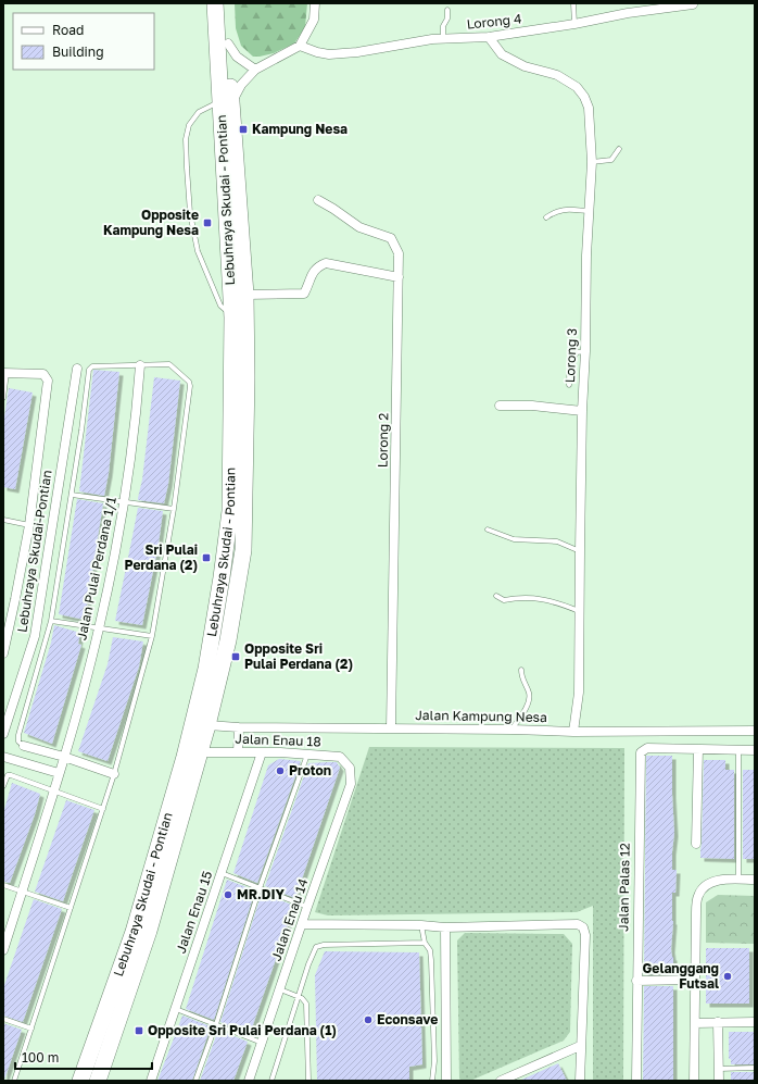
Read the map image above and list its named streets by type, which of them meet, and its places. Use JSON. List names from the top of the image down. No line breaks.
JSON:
{"streets":{"highway":["Lebuhraya Skudai - Pontian"],"street":["Lorong 4","Lorong 3","Lorong 2","Lebuhraya Skudai-Pontian","Jalan Pulai Perdana 1/1","Jalan Kampung Nesa","Jalan Enau 18","Jalan Palas 12","Jalan Enau 15","Jalan Enau 14"]},"crossings":[["Lorong 4","Lorong 3"],["Lebuhraya Skudai - Pontian","Jalan Kampung Nesa"],["Lebuhraya Skudai - Pontian","Jalan Enau 18"],["Lorong 3","Jalan Kampung Nesa"],["Lorong 2","Jalan Kampung Nesa"],["Jalan Enau 18","Jalan Enau 15"],["Jalan Enau 18","Jalan Enau 14"]],"places":{"transit":["Kampung Nesa","Opposite Kampung Nesa","Sri Pulai Perdana (2)","Opposite Sri Pulai Perdana (2)","Opposite Sri Pulai Perdana (1)"],"other":["Proton","MR.DIY","Gelanggang Futsal","Econsave"]},"legend":["Road","Building"],"scale_bar":"100 m"}
